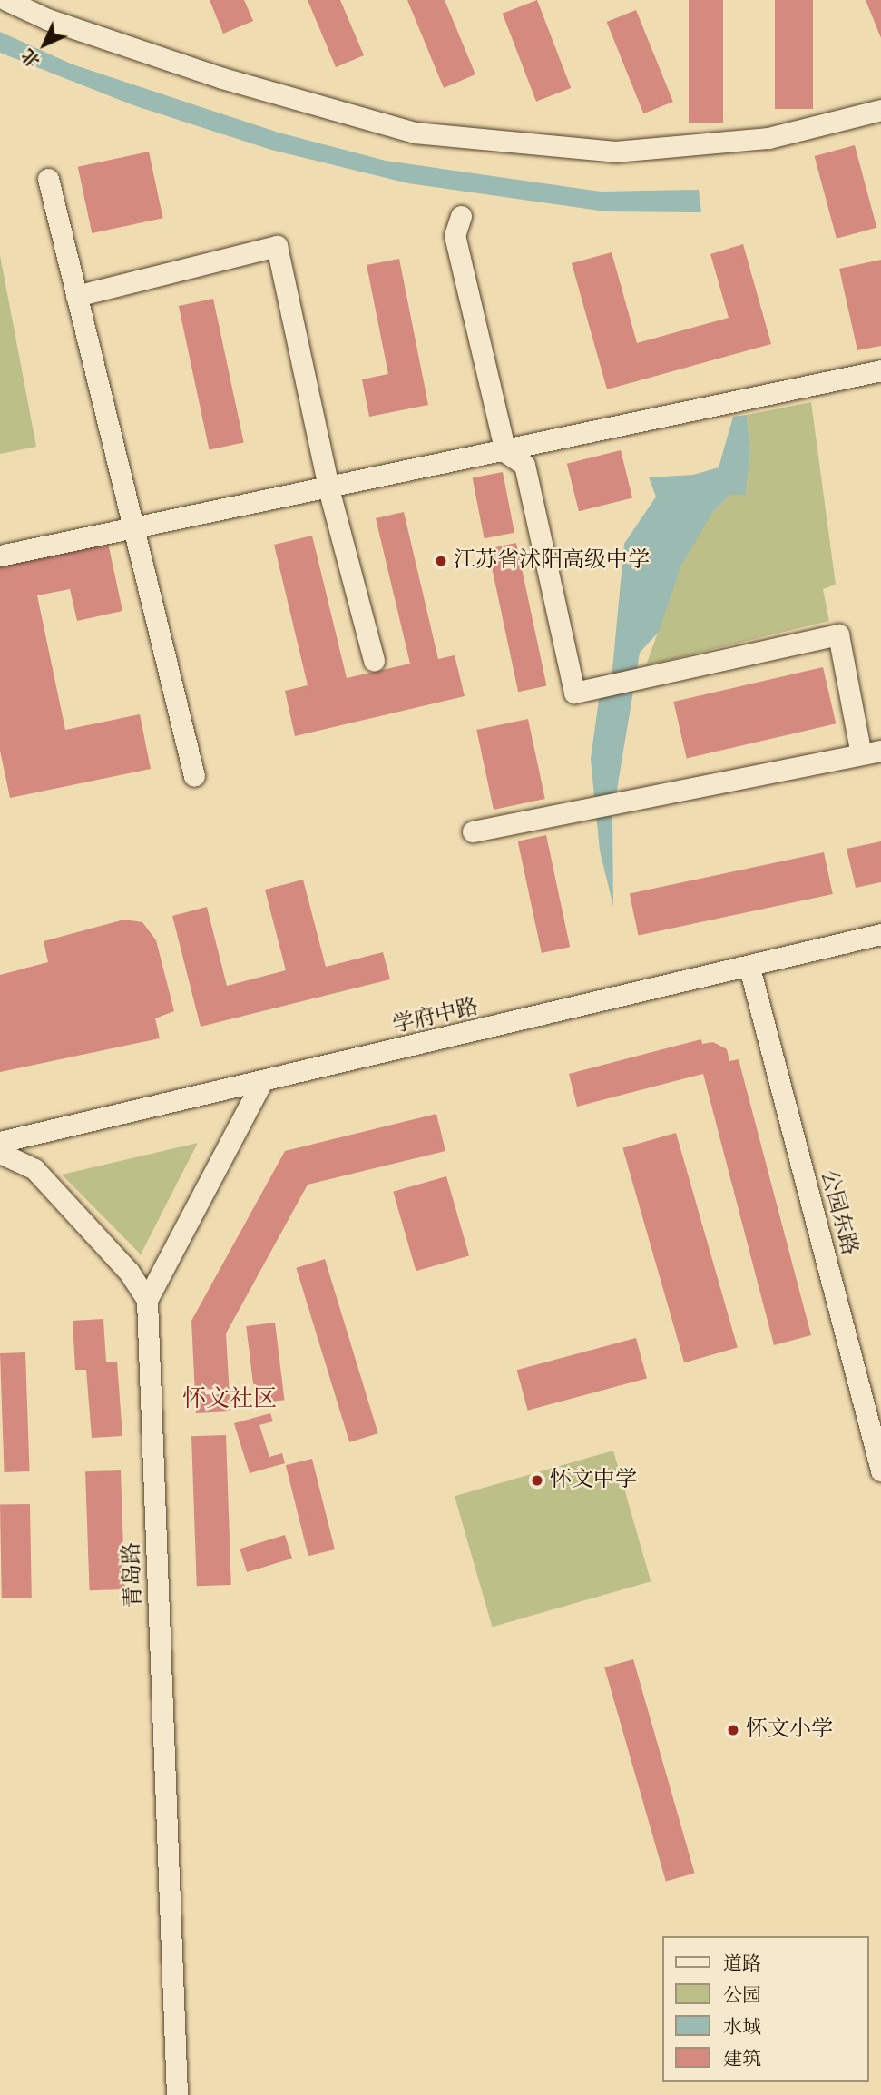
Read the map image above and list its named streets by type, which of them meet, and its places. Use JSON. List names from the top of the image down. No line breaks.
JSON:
{"streets":{"street":["学府中路","公园东路","青岛路"]},"crossings":[["学府中路","公园东路"],["学府中路","青岛路"]],"districts":["怀文社区"],"places":["江苏省沭阳高级中学","怀文中学","怀文小学"],"legend":["道路","公园","水域","建筑"],"north":"bottom left"}
